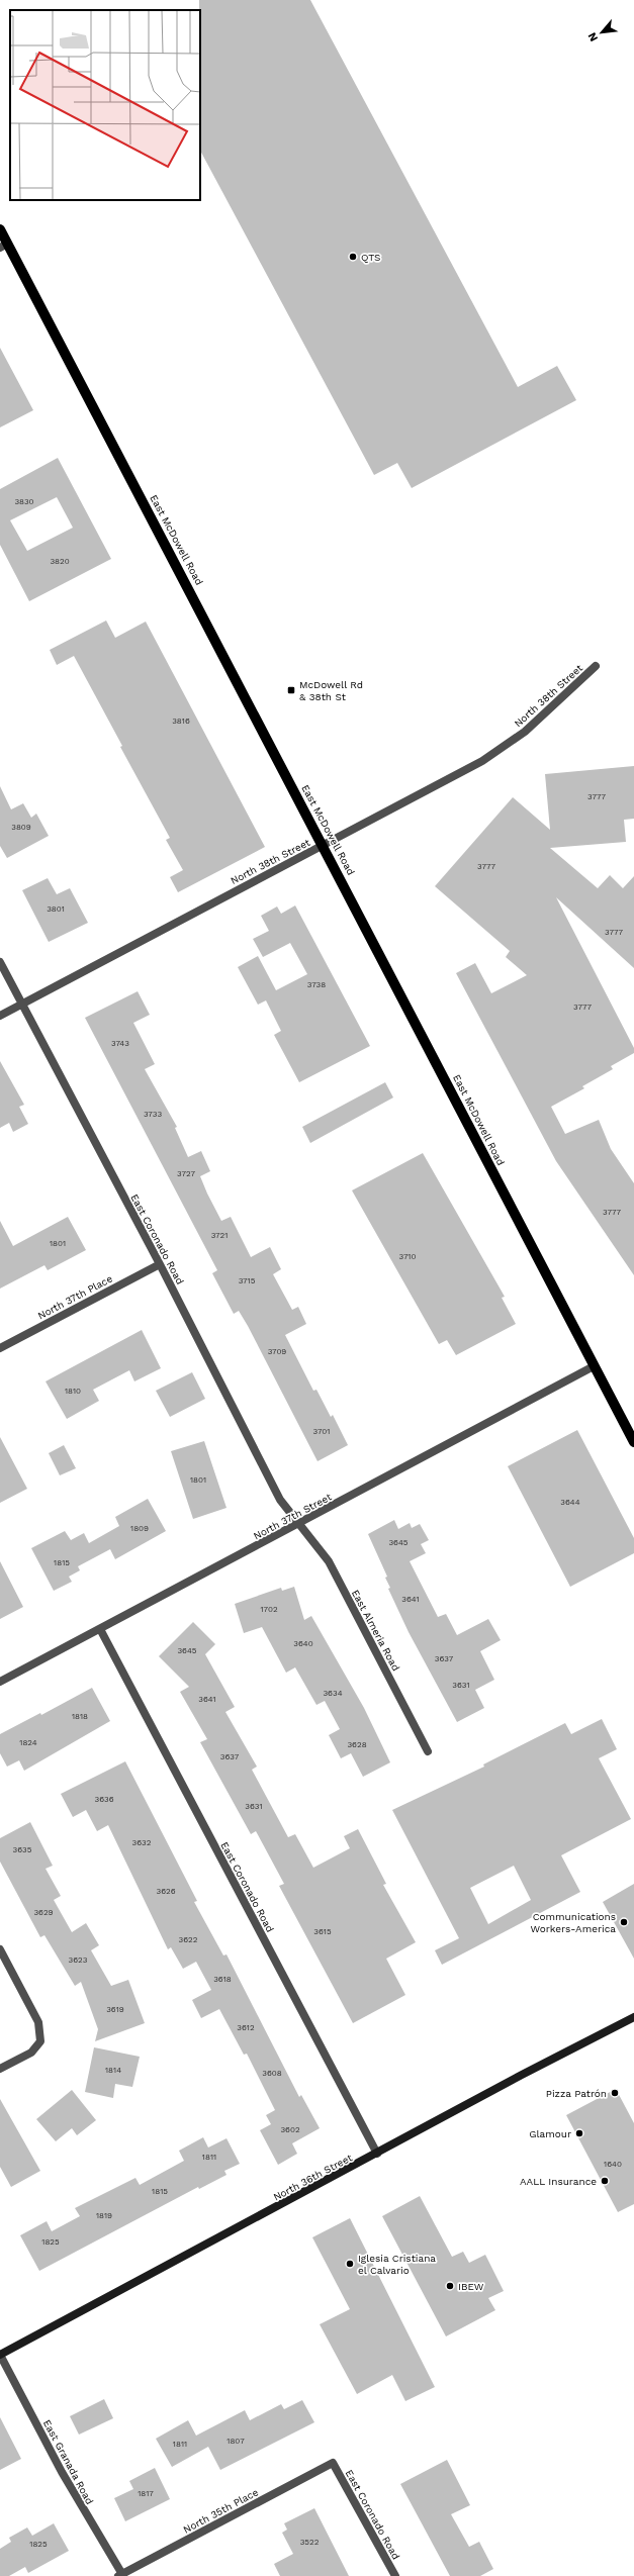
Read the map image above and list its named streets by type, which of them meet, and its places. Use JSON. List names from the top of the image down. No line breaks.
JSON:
{"streets":{"main road":["East McDowell Road","North 36th Street"],"street":["North 38th Street","East Coronado Road","North 37th Place","North 37th Street","East Almeria Road","East Granada Road","North 35th Place"]},"crossings":[["East McDowell Road","North 38th Street"],["East McDowell Road","North 37th Street"],["North 38th Street","East Coronado Road"],["East Coronado Road","North 37th Place"],["East Coronado Road","North 37th Street"],["East Coronado Road","East Almeria Road"],["East Coronado Road","North 36th Street"],["East Coronado Road","North 35th Place"],["North 37th Street","East Almeria Road"],["North 36th Street","East Granada Road"],["East Granada Road","North 35th Place"]],"places":{"other":["QTS","Communications Workers-America","Pizza Patrón","Glamour","AALL Insurance","Iglesia Cristiana el Calvario","IBEW"],"transit":["McDowell Rd & 38th St"]},"house_numbers":["3830","3820","3816","3777","3809","3777","3801","3777","3738","3777","3743","3733","3727","3777","3721","1801","3710","3715","3709","1810","3701","1801","3644","1809","3645","1815","3641","1702","3640","3645","3637","3631","3634","3641","1818","1824","3628","3637","3636","3631","3632","3635","3626","3629","3615","3622","3623","3618","3619","3612","1814","3608","3602","1811","1640","1815","1819","1825","1807","1811","1817","3522","1825"],"north":"bottom left"}
